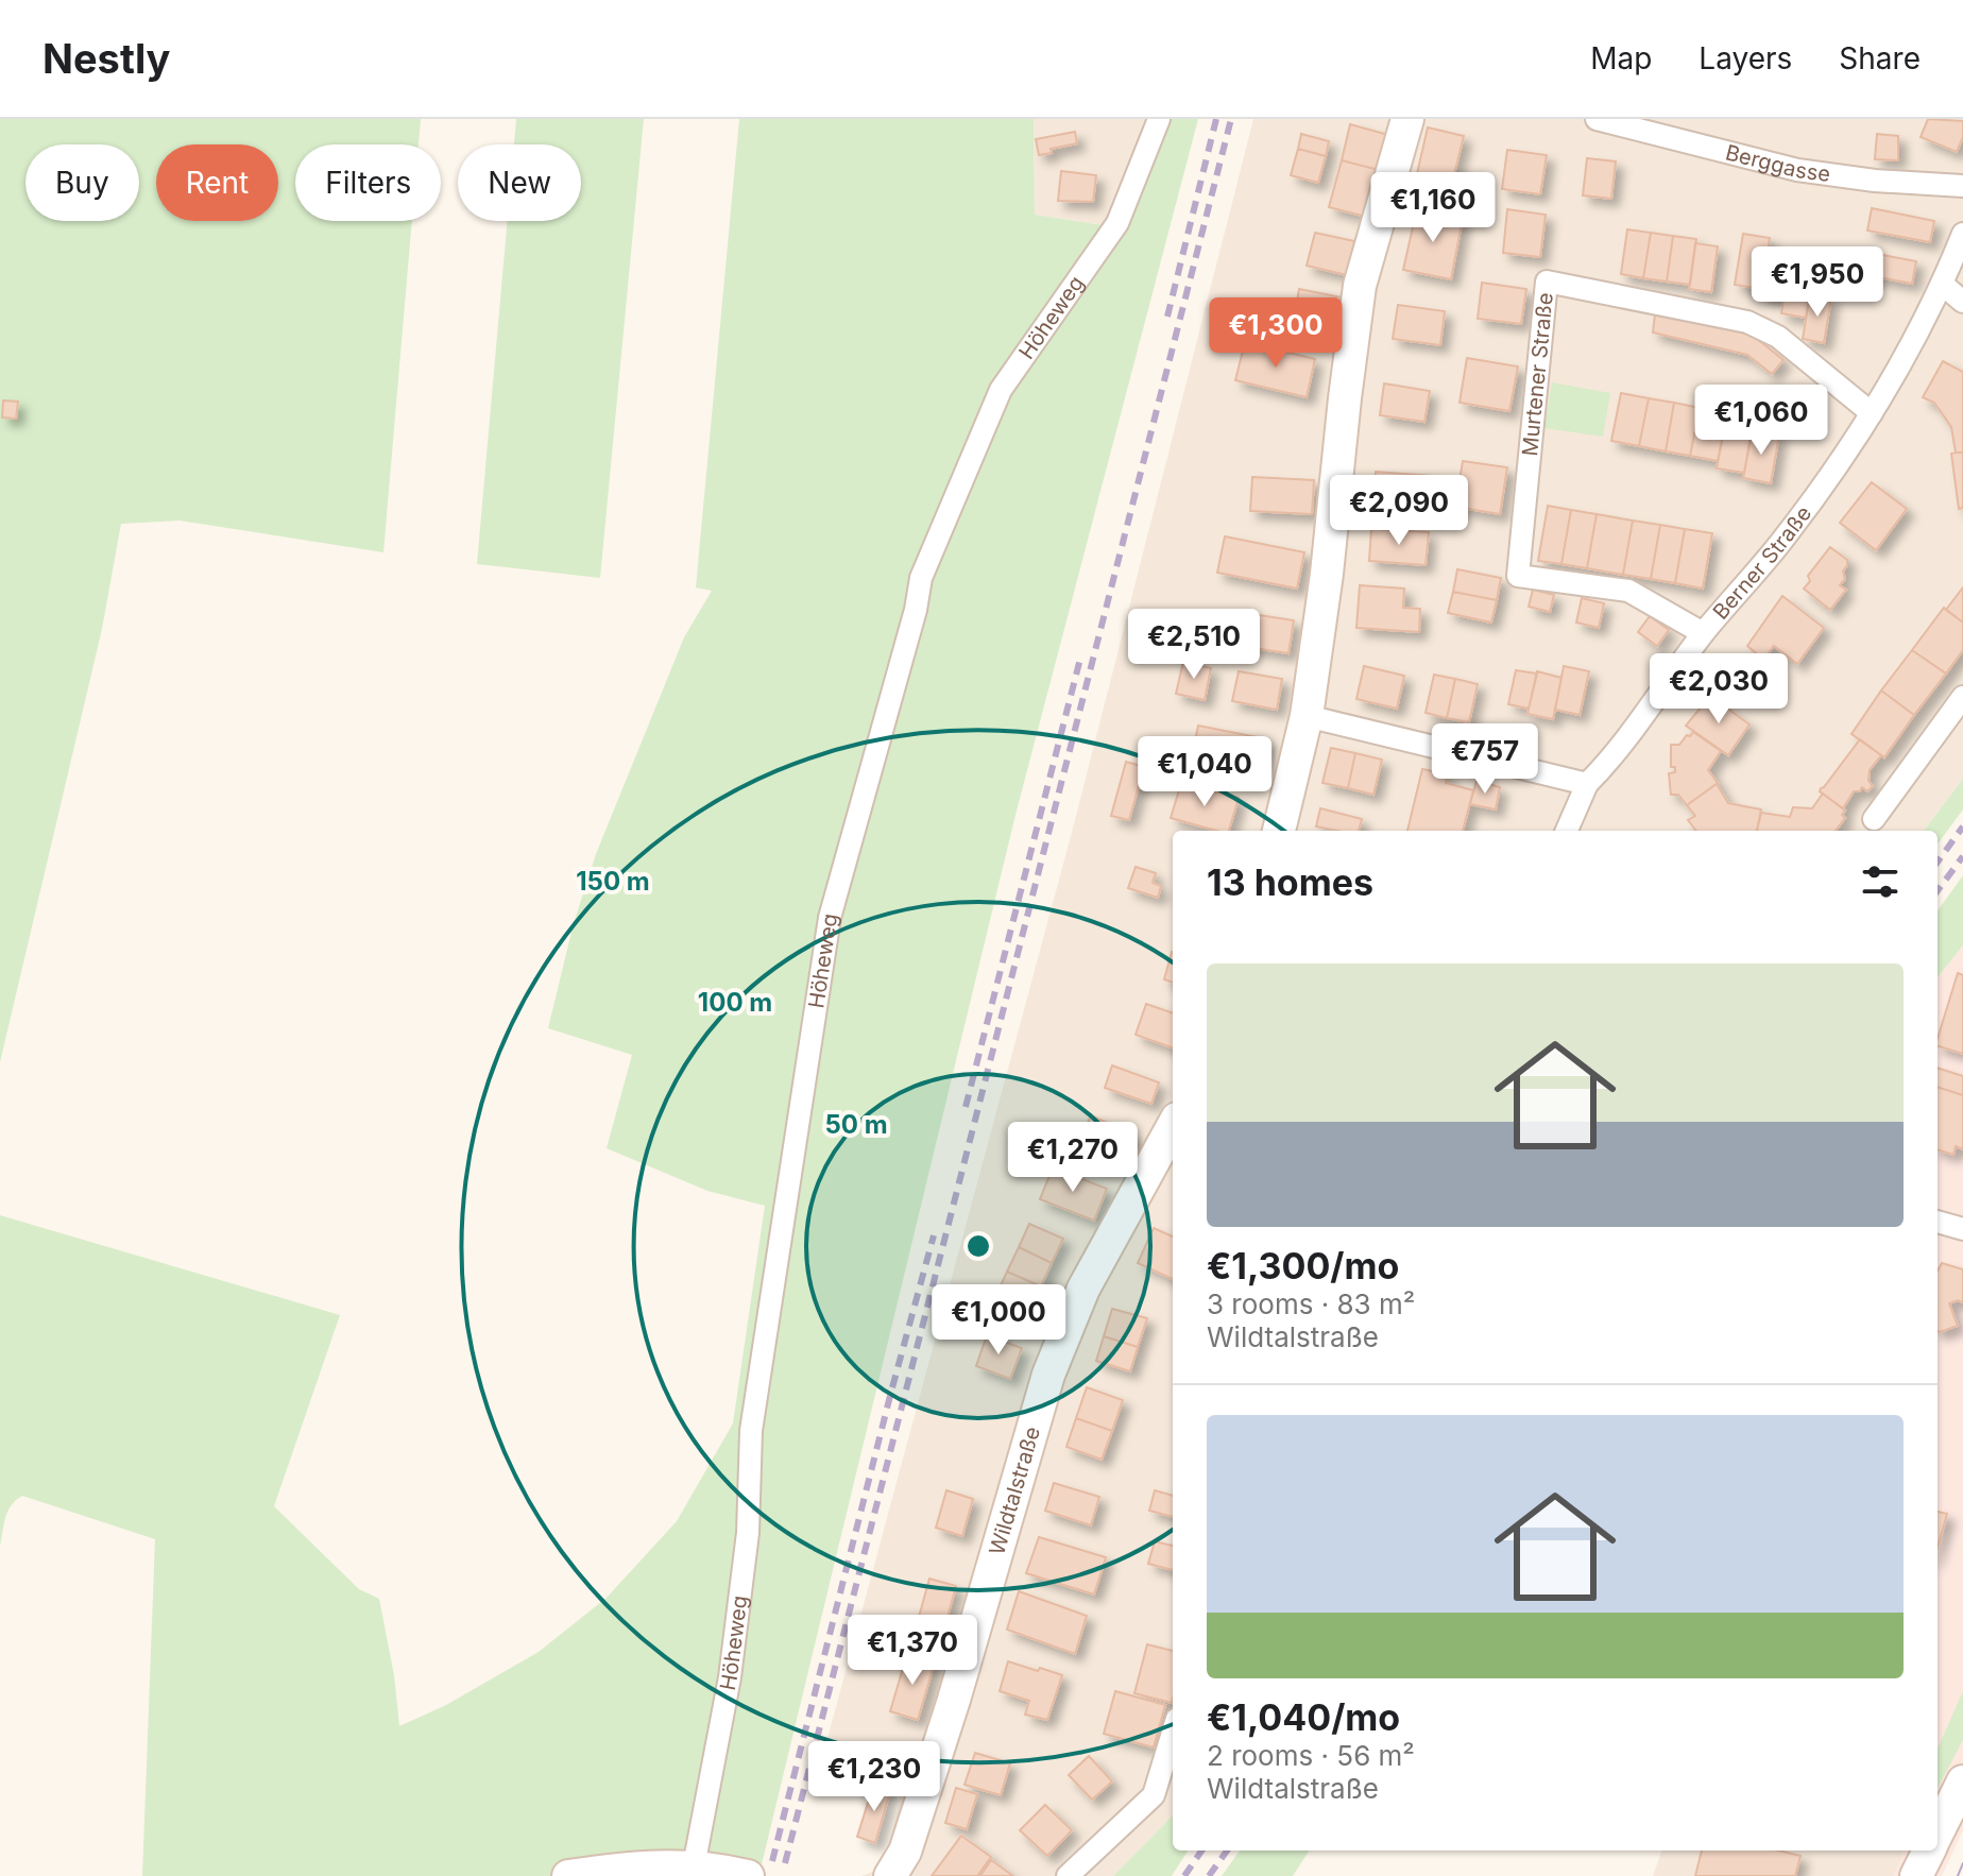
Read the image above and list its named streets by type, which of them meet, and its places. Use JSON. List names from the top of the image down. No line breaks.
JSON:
{"streets":{"street":["Berggasse","Höheweg","Murtener Straße","Berner Straße","Wildtalstraße"]},"crossings":[["Murtener Straße","Berner Straße"]],"page":{"header":"Nestly","nav":["Map","Layers","Share"],"chip":["Buy","Rent","Filters","New"],"price":["€1,160","€1,950","€1,300","€1,060","€2,090","€2,510","€2,030","€757","€1,040","€1,270","€1,000","€1,370","€1,230"],"heading":"13 homes","list":[{"name":"€1,300/mo","note":"3 rooms · 83 m² · Wildtalstraße"},{"name":"€1,040/mo","note":"2 rooms · 56 m² · Wildtalstraße"}]},"rings":["150 m","100 m","50 m"]}
